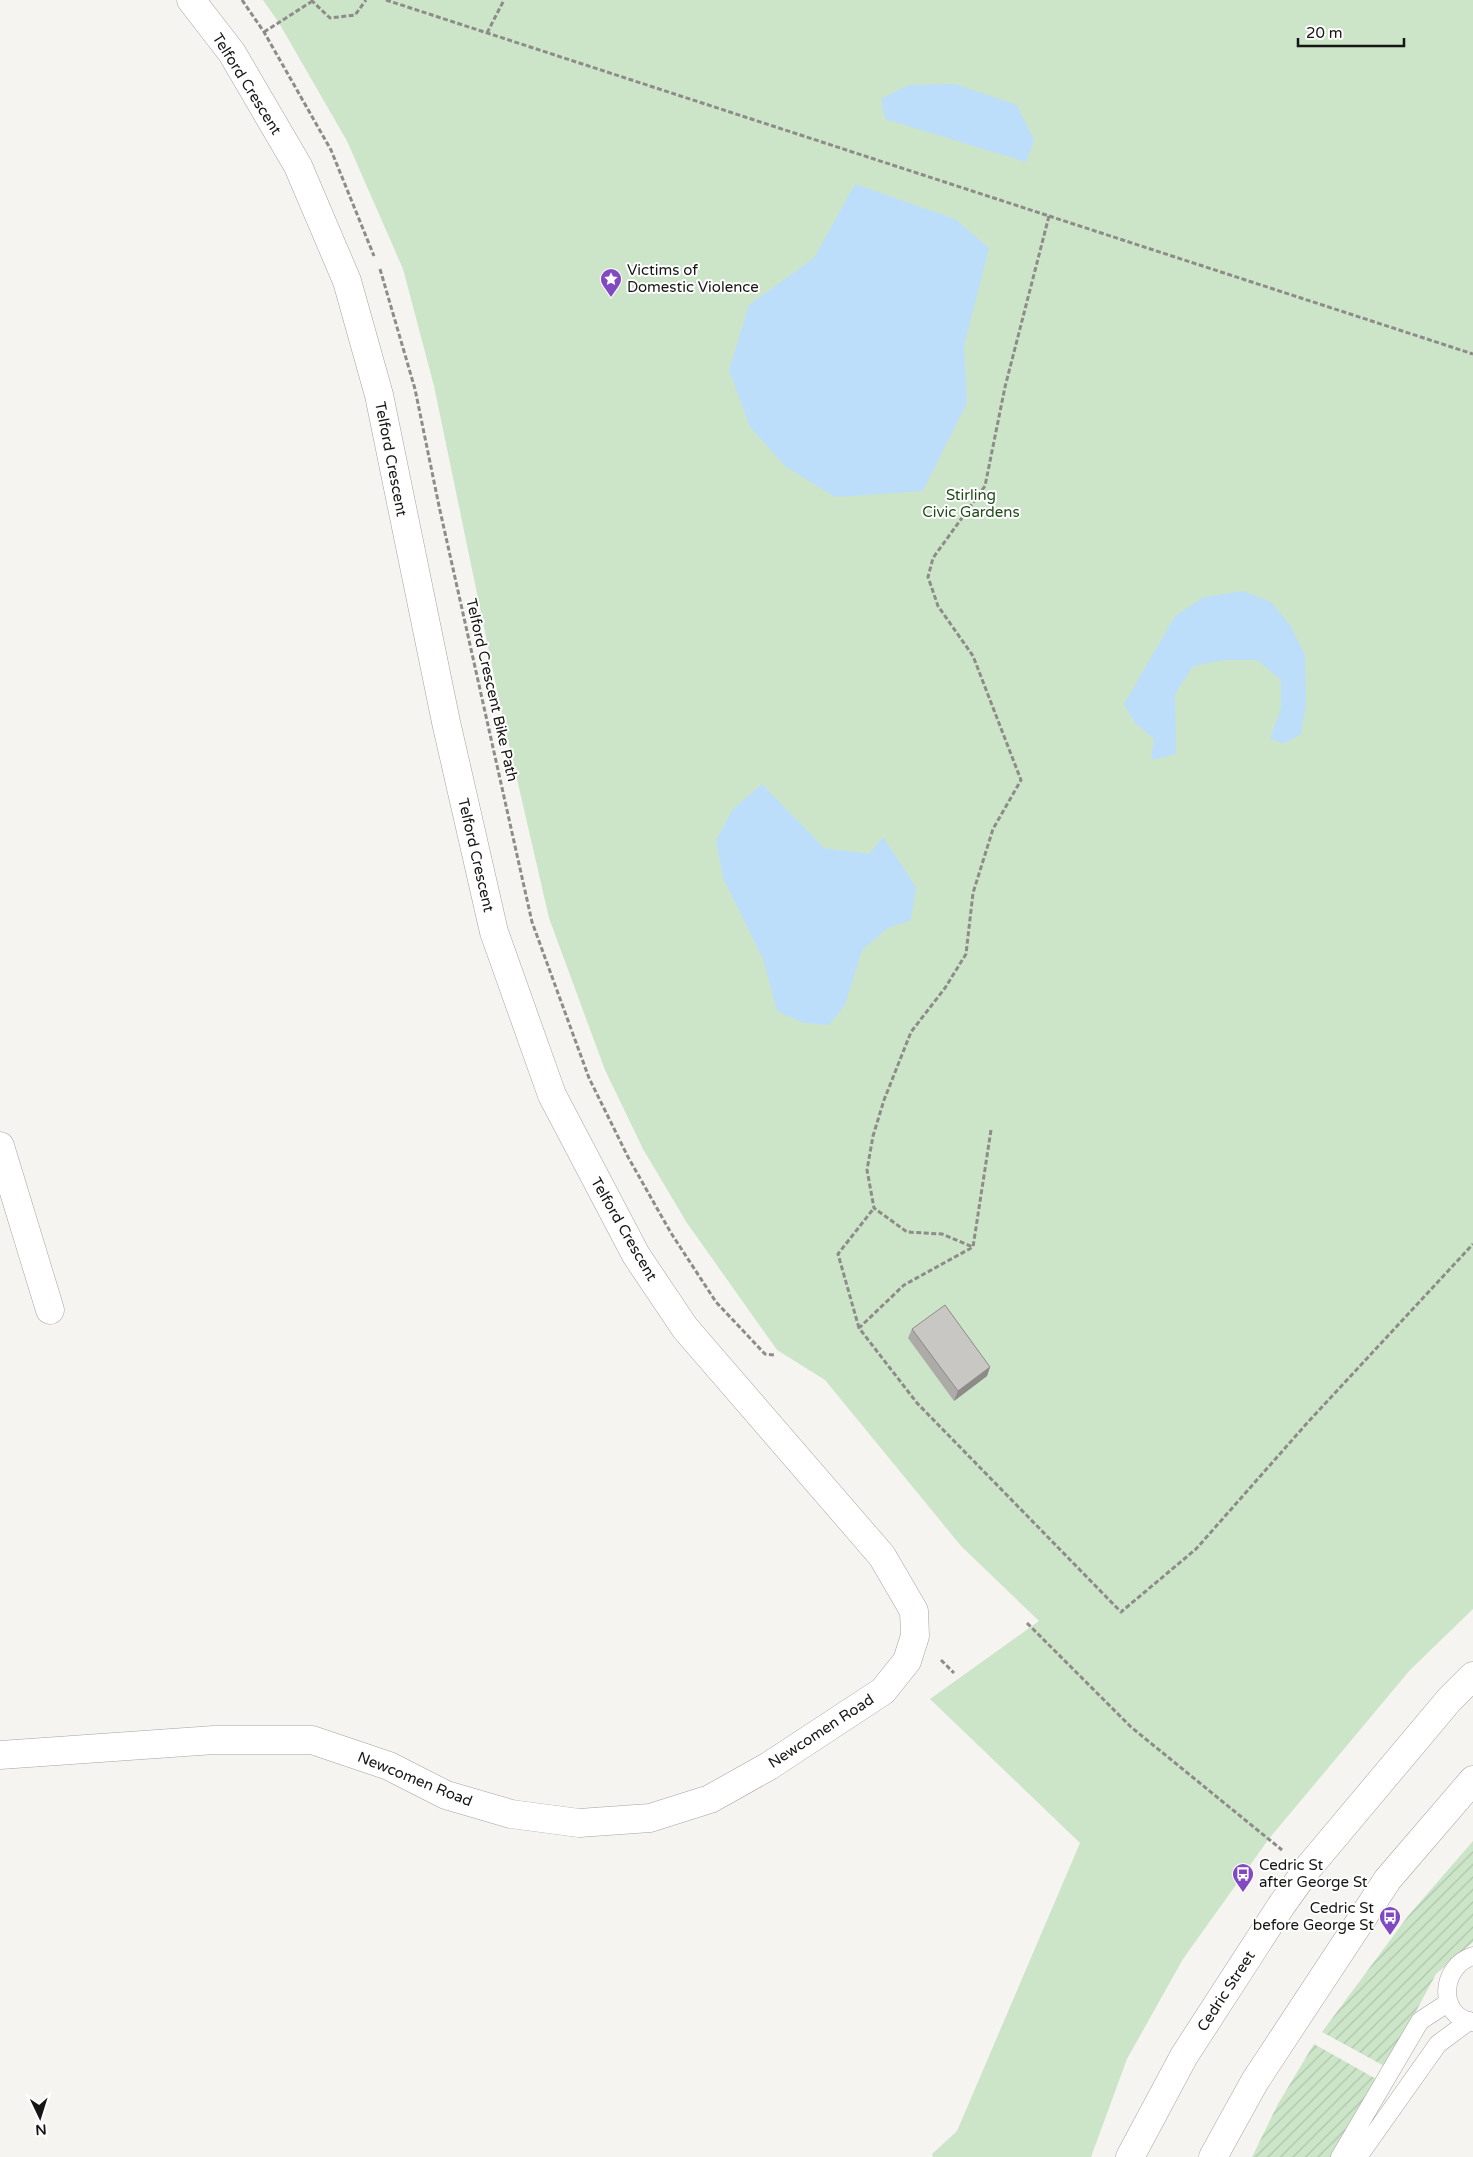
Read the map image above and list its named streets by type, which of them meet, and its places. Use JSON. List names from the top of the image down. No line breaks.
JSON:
{"streets":{"street":["Telford Crescent","Newcomen Road","Cedric Street"],"path":["Telford Crescent Bike Path"]},"crossings":[["Telford Crescent","Newcomen Road"]],"parks":["Stirling Civic Gardens"],"places":{"place":["Victims of Domestic Violence"],"bus stop":["Cedric St after George St","Cedric St before George St"]},"scale_bar":"20 m","north":"bottom"}
